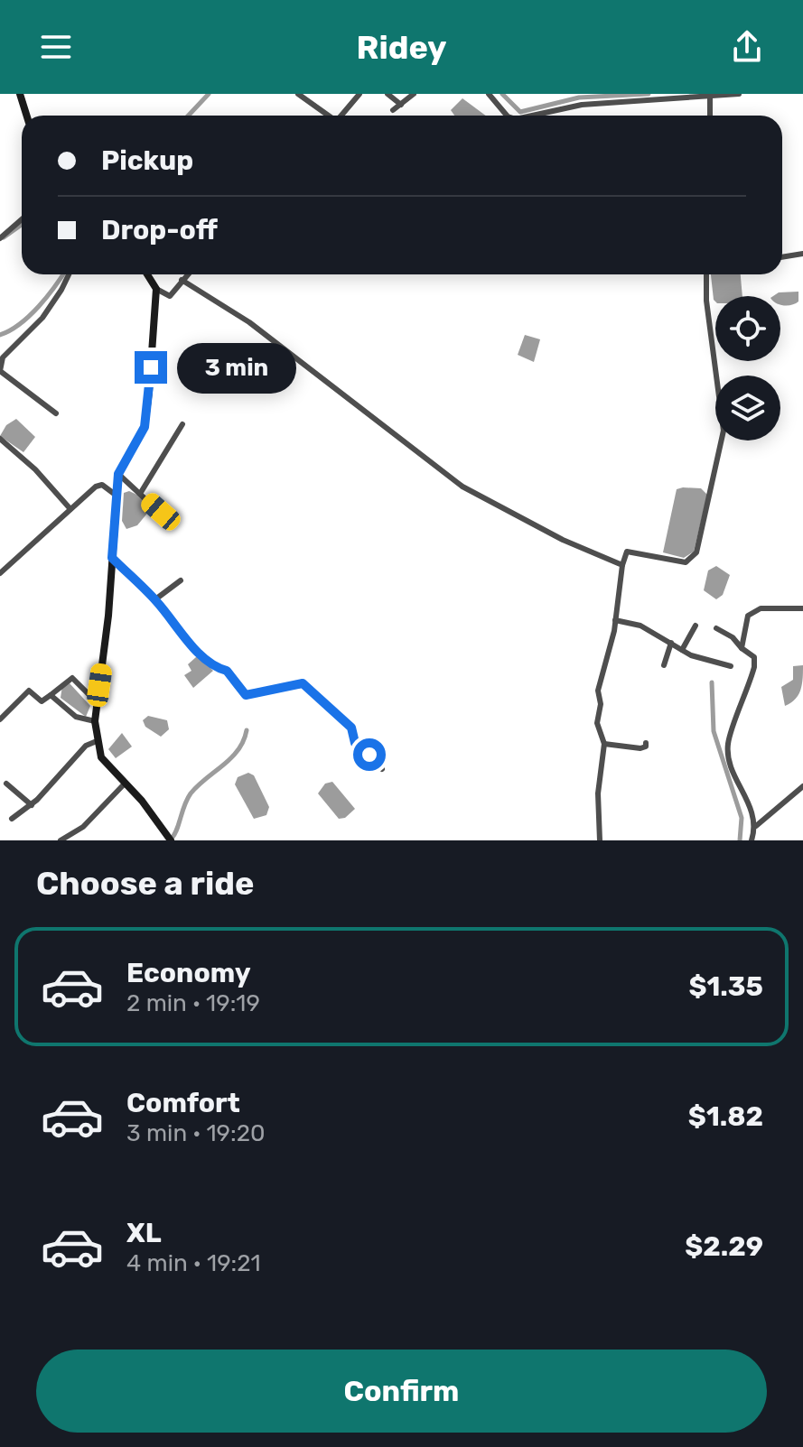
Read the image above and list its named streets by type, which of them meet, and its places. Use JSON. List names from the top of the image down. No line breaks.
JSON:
{"page":{"header":"Ridey","banner":["Pickup","Drop-off"],"bubble":"3 min","heading":"Choose a ride","list":[{"name":"Economy","note":"2 min · 19:19","value":"$1.35"},{"name":"Comfort","note":"3 min · 19:20","value":"$1.82"},{"name":"XL","note":"4 min · 19:21","value":"$2.29"}],"buttons":"Confirm"}}
